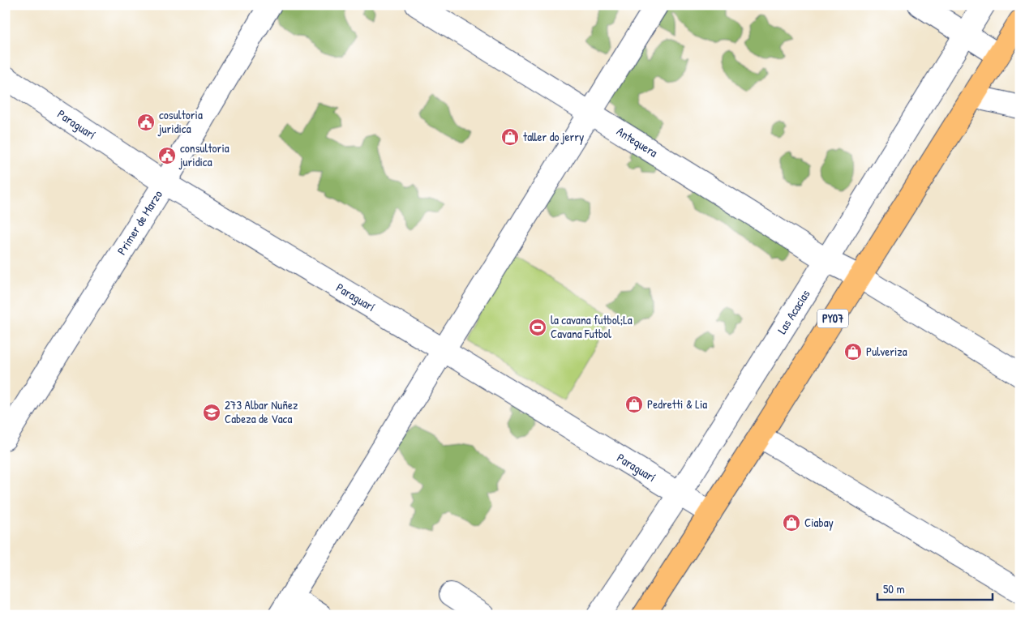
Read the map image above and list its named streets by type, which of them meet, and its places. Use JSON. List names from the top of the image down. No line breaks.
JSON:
{"streets":{"highway":["PY07"],"street":["Paraguarí","Antequera","Primer de Marzo","Las Acacias"]},"crossings":[["Paraguarí","Primer de Marzo"],["Paraguarí","Las Acacias"],["Paraguarí","PY07"],["Antequera","Las Acacias"],["Antequera","PY07"]],"places":{"public building":["cosultoria juridica","consultoria juridica"],"shop":["taller do jerry","Pulveriza","Pedretti & Lia","Ciabay"],"sports":["la cavana futbol;La Cavana Futbol"],"school or university":["273 Albar Nuñez Cabeza de Vaca"]},"scale_bar":"50 m"}
